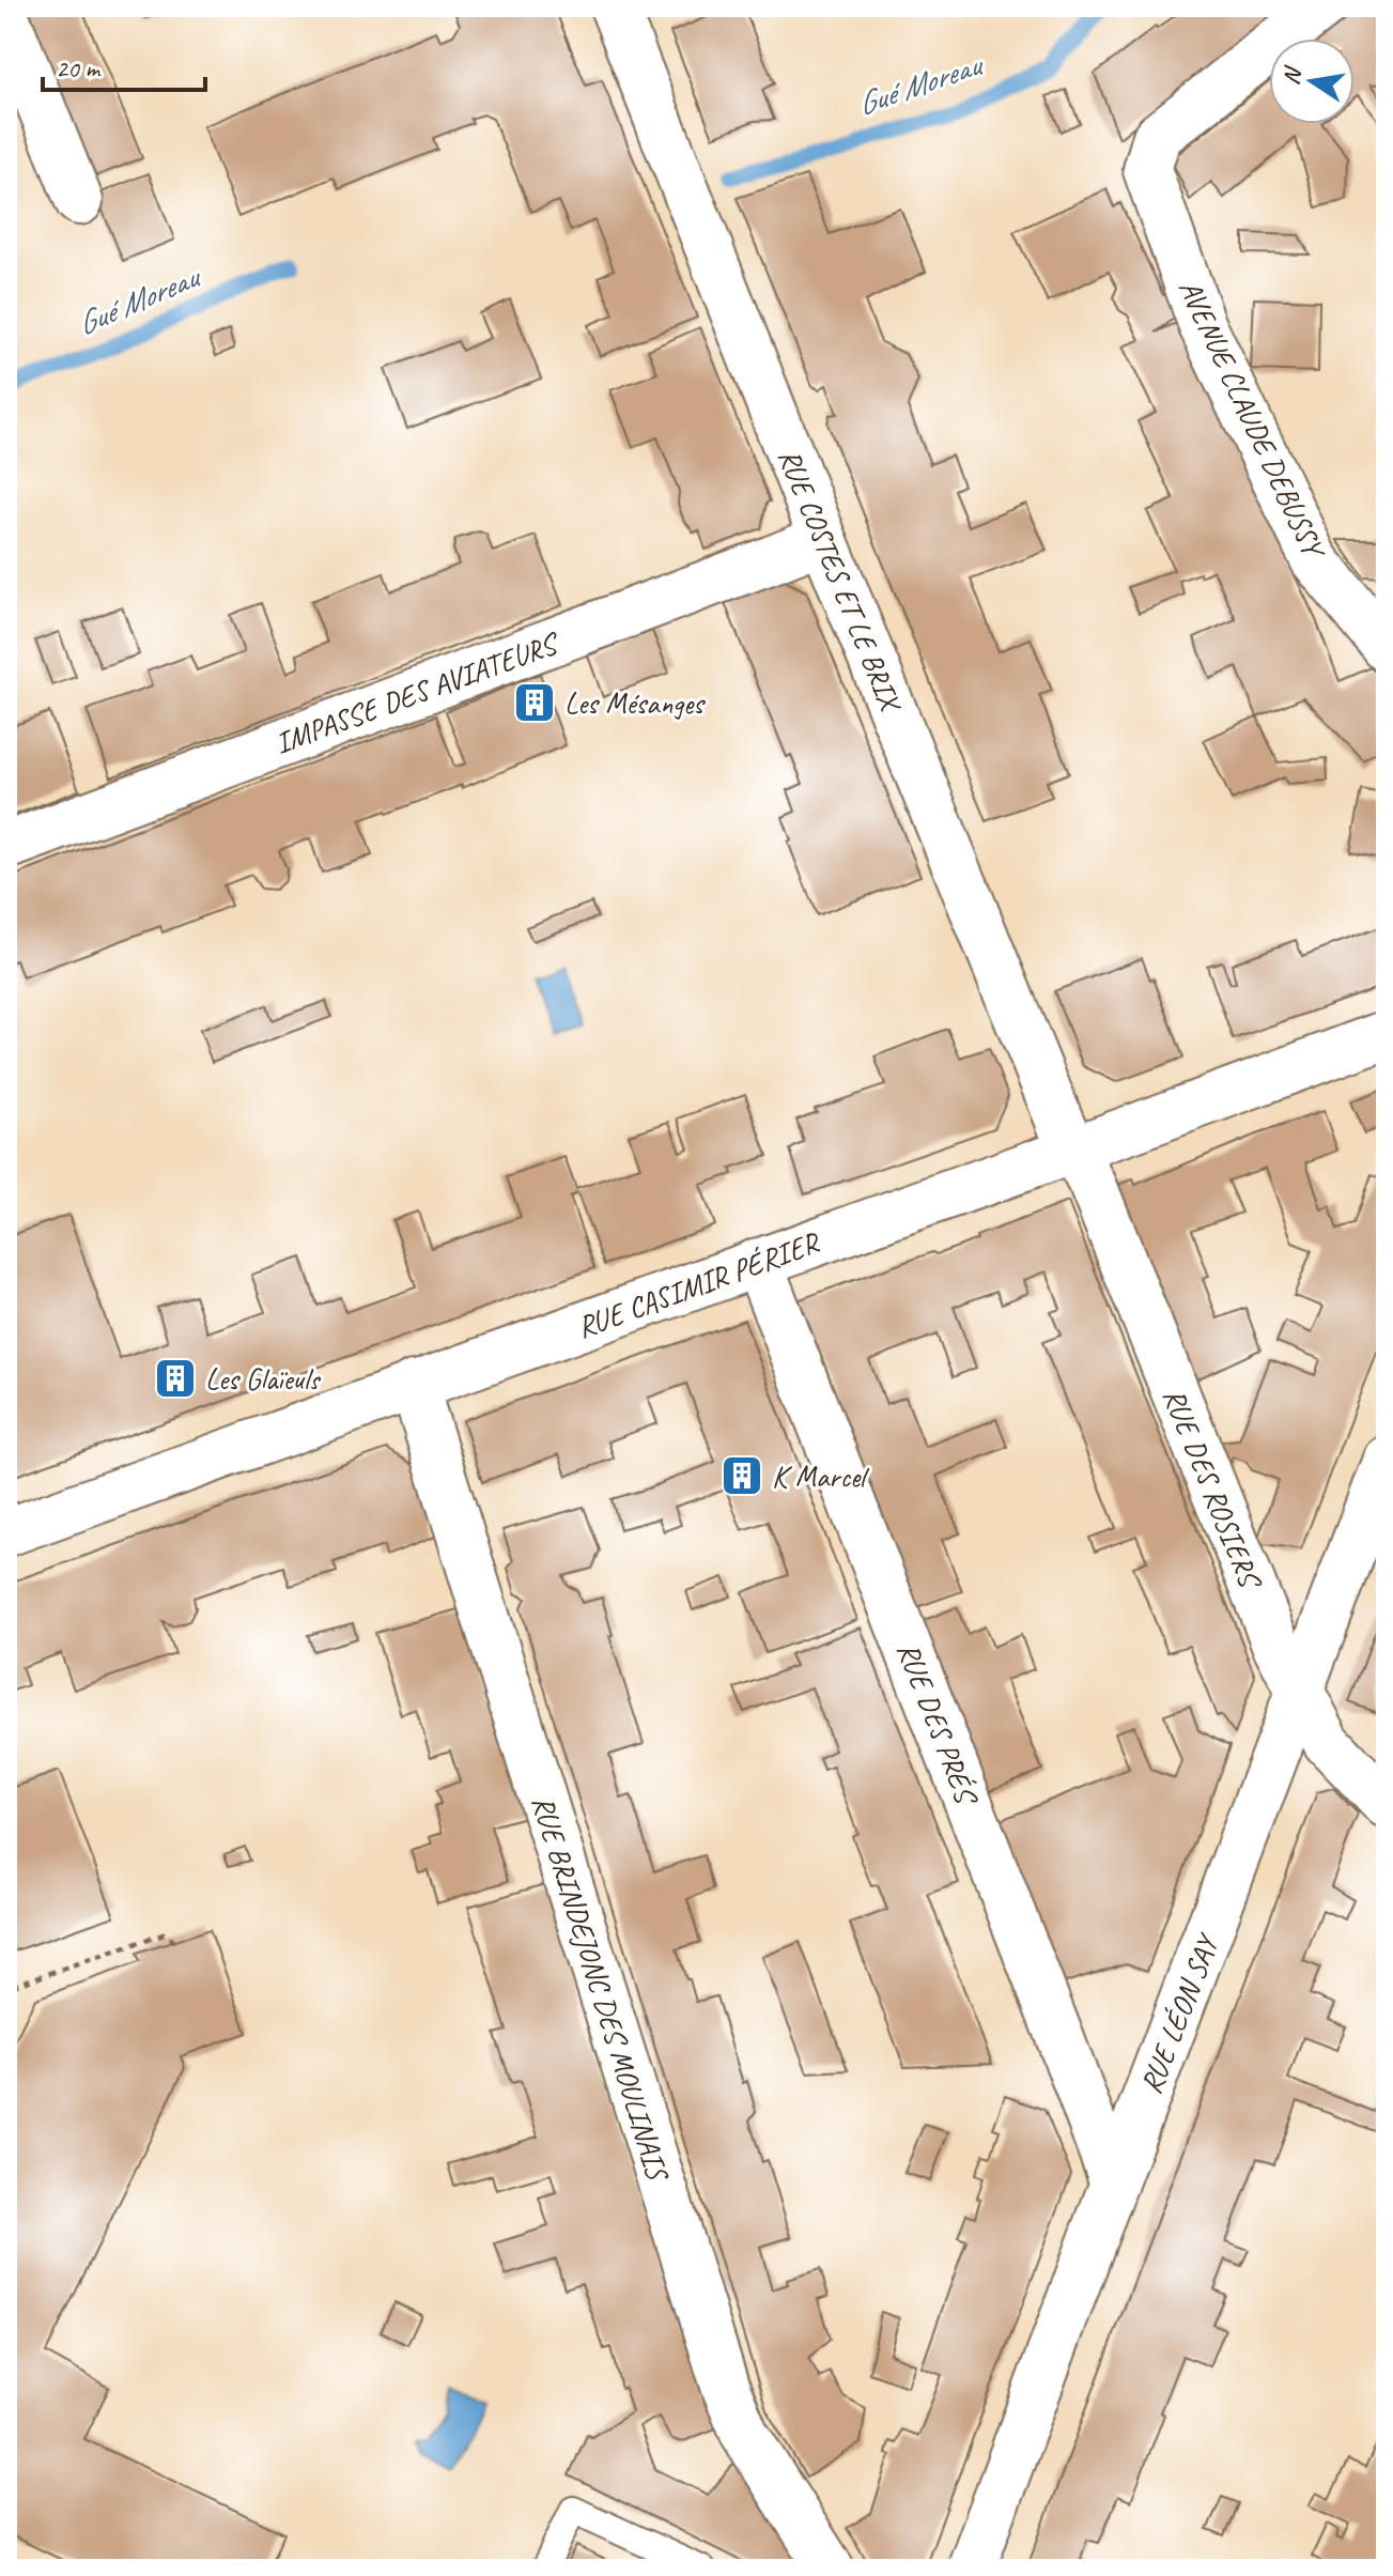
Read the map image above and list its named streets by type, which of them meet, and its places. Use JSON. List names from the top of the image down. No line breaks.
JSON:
{"streets":{"street":["AVENUE CLAUDE DEBUSSY","RUE COSTES ET LE BRIX","IMPASSE DES AVIATEURS","RUE CASIMIR PÉRIER","RUE DES ROSIERS","RUE DES PRÉS","RUE BRINDEJONC DES MOULINAIS","RUE LÉON SAY"]},"crossings":[["RUE COSTES ET LE BRIX","IMPASSE DES AVIATEURS"],["RUE COSTES ET LE BRIX","RUE CASIMIR PÉRIER"],["RUE COSTES ET LE BRIX","RUE DES ROSIERS"],["RUE CASIMIR PÉRIER","RUE DES ROSIERS"],["RUE CASIMIR PÉRIER","RUE DES PRÉS"],["RUE CASIMIR PÉRIER","RUE BRINDEJONC DES MOULINAIS"],["RUE DES ROSIERS","RUE LÉON SAY"],["RUE DES PRÉS","RUE LÉON SAY"]],"water":["Gué Moreau"],"places":{"building":["Les Mésanges","Les Glaïeuls","K Marcel"]},"scale_bar":"20 m","north":"left"}
